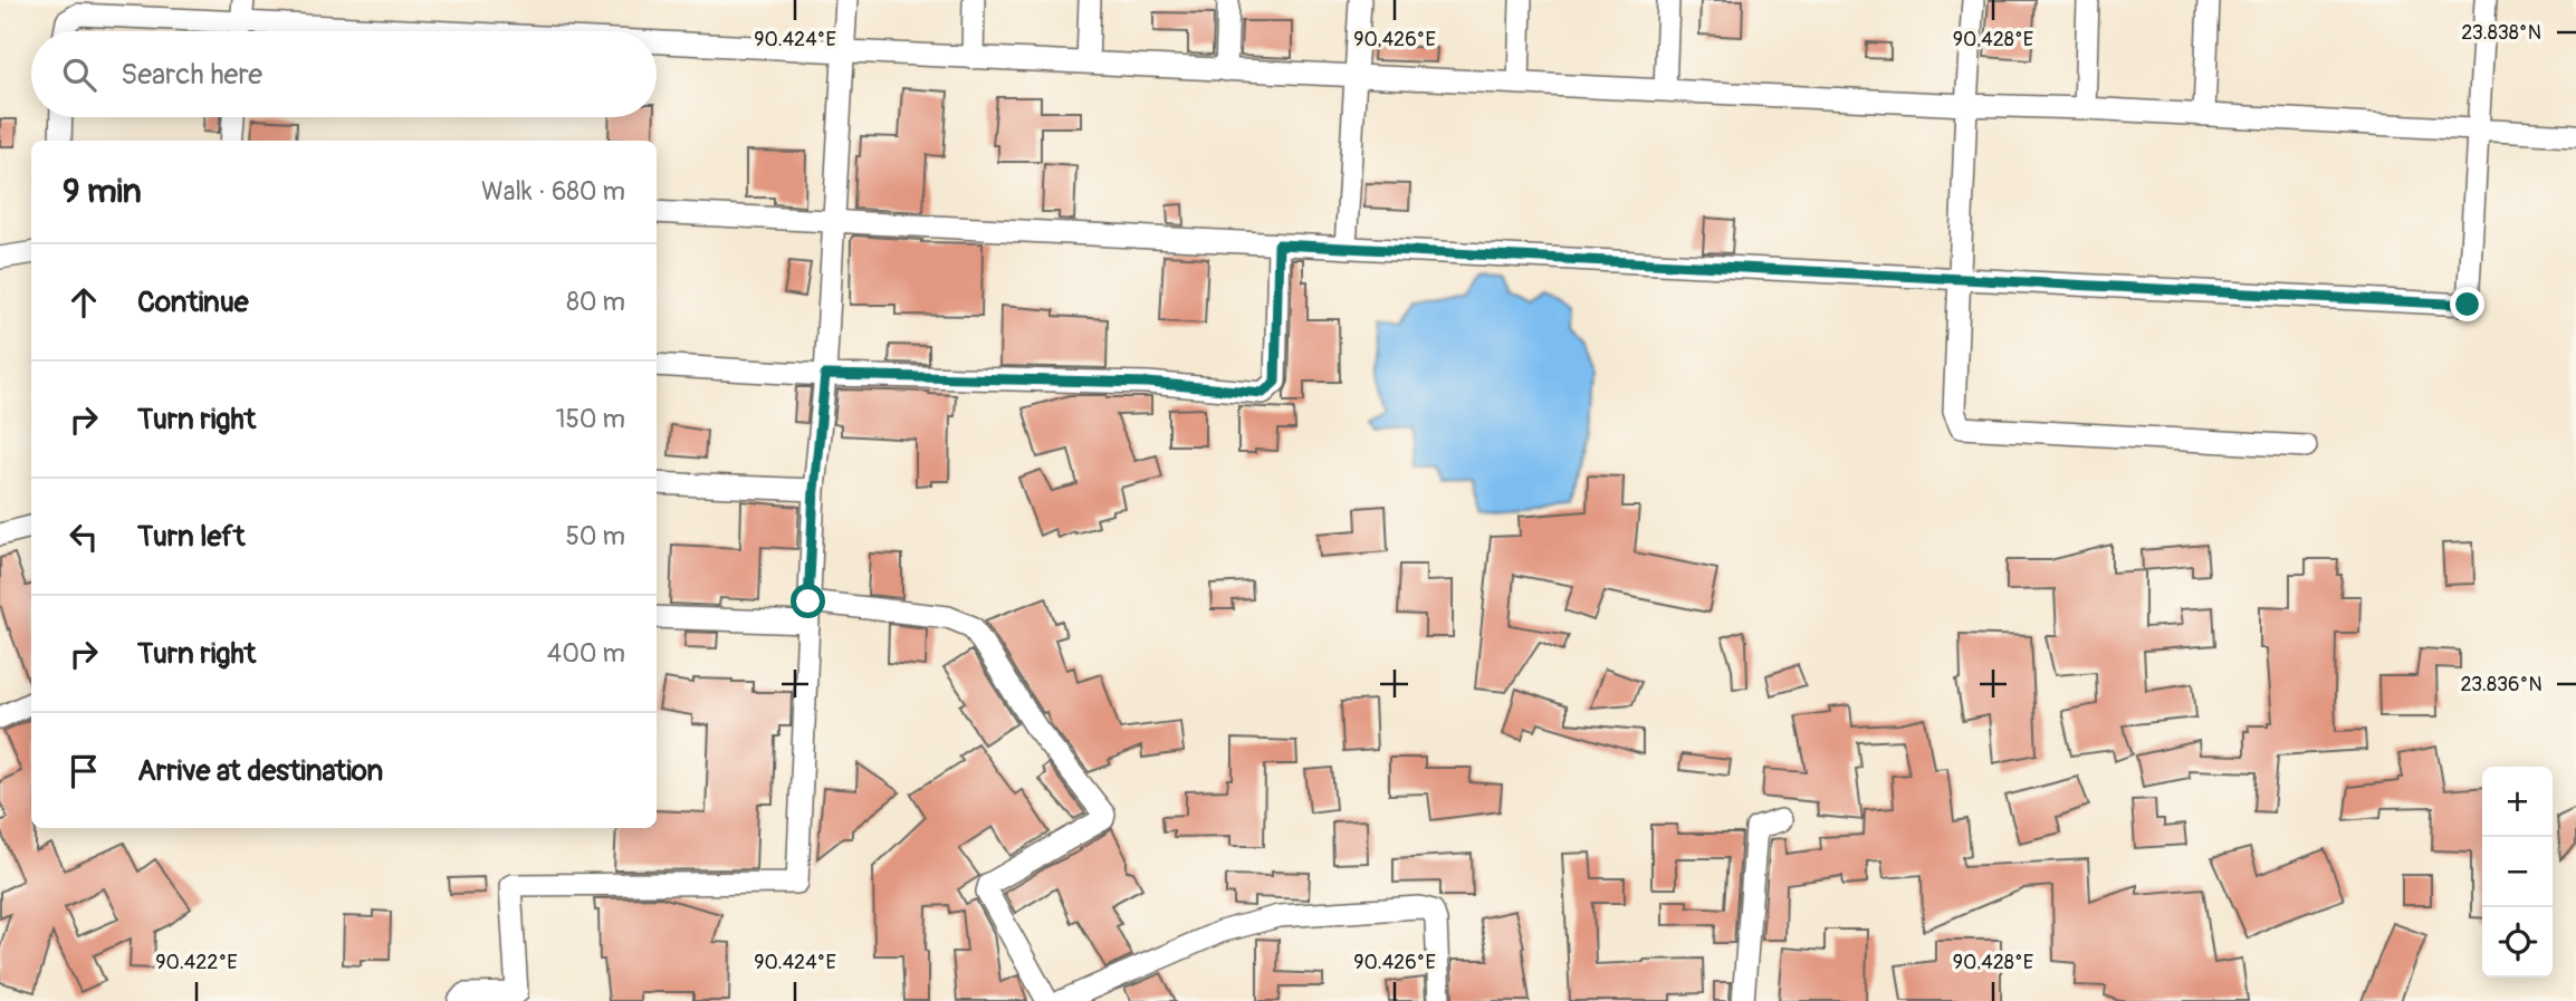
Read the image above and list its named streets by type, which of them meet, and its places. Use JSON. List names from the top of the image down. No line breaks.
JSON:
{"page":{"search":"Search here","heading":["9 min","Walk · 680 m"],"list":[["Continue","80 m"],["Turn right","150 m"],["Turn left","50 m"],["Turn right","400 m"],"Arrive at destination"],"map_buttons":["+","−"]},"coordinates":["23.838°N","90.424°E","90.426°E","90.428°E","23.836°N","90.422°E"]}
